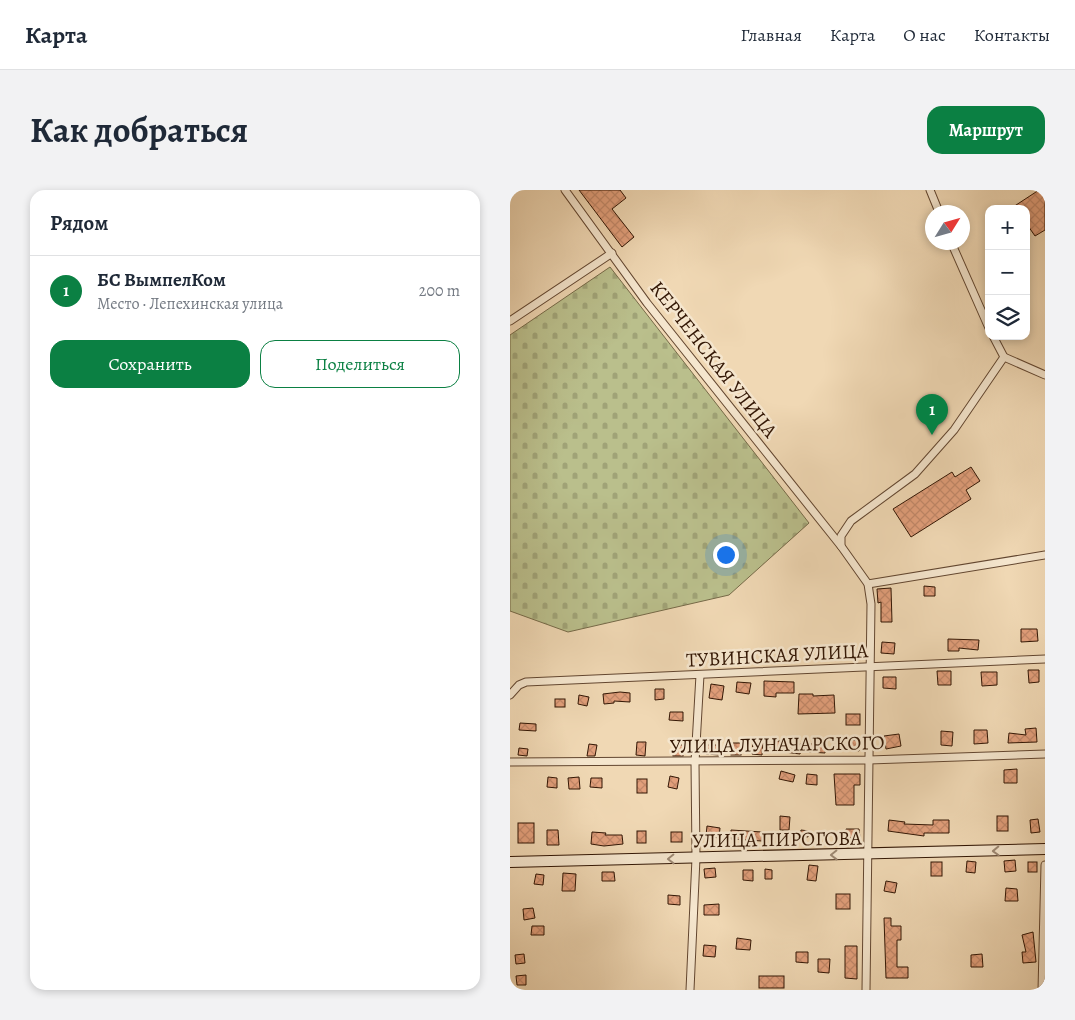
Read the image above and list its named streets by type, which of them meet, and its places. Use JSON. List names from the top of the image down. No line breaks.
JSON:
{"streets":{"main road":["УЛИЦА ПИРОГОВА"],"street":["КЕРЧЕНСКАЯ УЛИЦА","ТУВИНСКАЯ УЛИЦА","УЛИЦА ЛУНАЧАРСКОГО"]},"one_way":["УЛИЦА ПИРОГОВА"],"north":"top right","page":{"header":"Карта","nav":["Главная","Карта","О нас","Контакты"],"title":"Как добраться","buttons":["Маршрут",["Сохранить","Поделиться"]],"heading":"Рядом","map_buttons":["+","−"],"list":[{"mark":"1","name":"БС ВымпелКом","note":"Место · Лепехинская улица","value":"200 m"}],"pins":"1"}}
